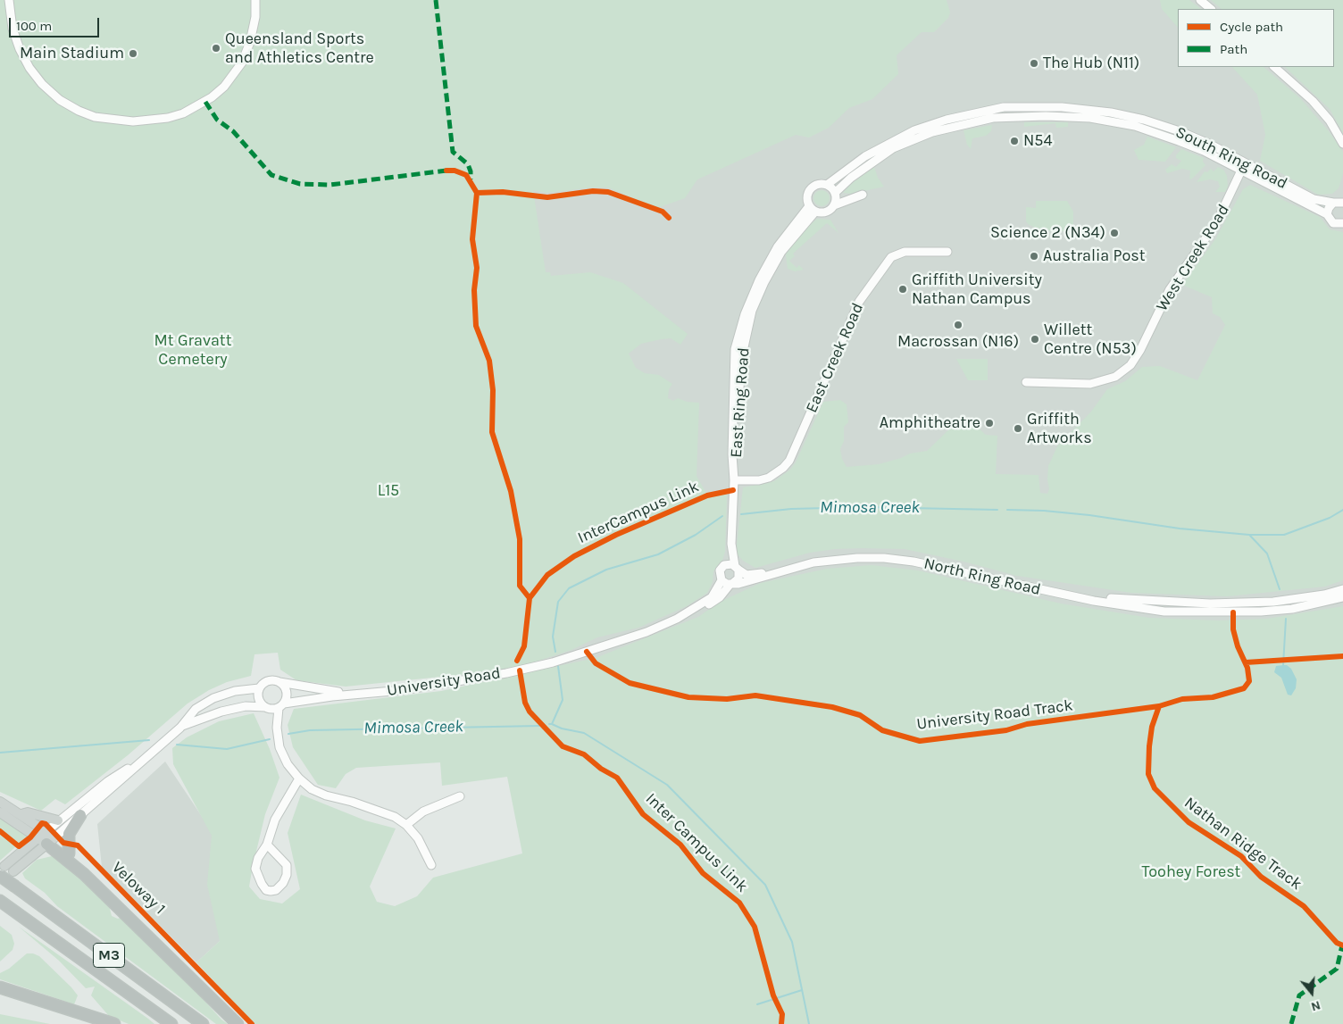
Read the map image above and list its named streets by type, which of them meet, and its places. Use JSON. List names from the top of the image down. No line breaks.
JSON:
{"streets":{"highway":["M3"],"street":["South Ring Road","West Creek Road","East Creek Road","East Ring Road","North Ring Road","University Road"],"cycle path":["InterCampus Link","University Road Track","Inter Campus Link","Nathan Ridge Track","Veloway 1"]},"crossings":[["South Ring Road","West Creek Road"],["South Ring Road","East Ring Road"],["East Creek Road","East Ring Road"],["North Ring Road","University Road"]],"water":["Mimosa Creek"],"parks":["Mt Gravatt Cemetery","L15","Toohey Forest"],"places":["Queensland Sports and Athletics Centre","Main Stadium","The Hub (N11)","N54","Science 2 (N34)","Australia Post","Griffith University Nathan Campus","Macrossan (N16)","Willett Centre (N53)","Amphitheatre","Griffith Artworks"],"legend":["Cycle path","Path"],"scale_bar":"100 m","north":"bottom"}
